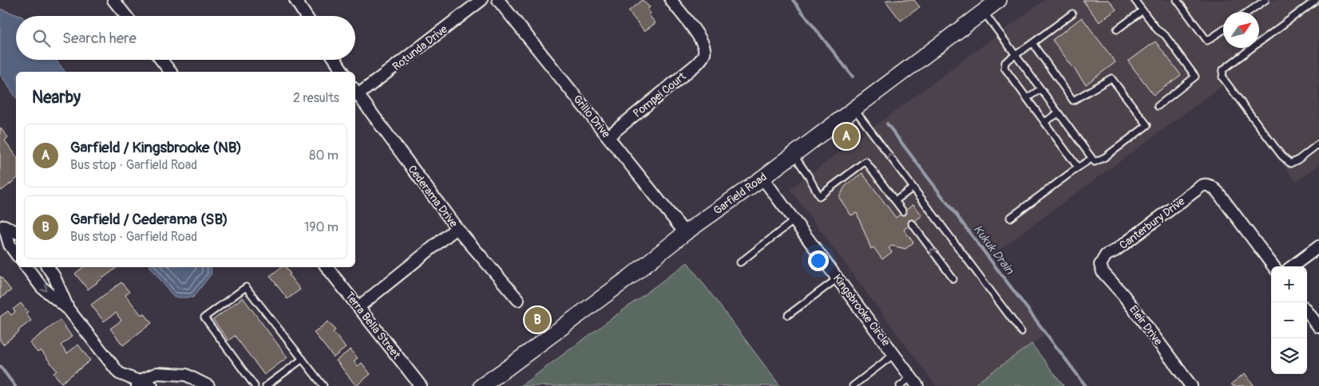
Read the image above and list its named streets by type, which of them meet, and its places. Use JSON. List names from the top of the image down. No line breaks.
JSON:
{"streets":{"main road":["Garfield Road"],"street":["Rotunda Drive","Pompei Court","Grillo Drive","Cederama Drive","Canterbury Drive","Kingsbrooke Circle","Terra Bella Street","Eleir Drive"]},"crossings":[["Rotunda Drive","Cederama Drive"],["Pompei Court","Grillo Drive"],["Grillo Drive","Garfield Road"],["Garfield Road","Kingsbrooke Circle"],["Canterbury Drive","Eleir Drive"]],"water":["Kukuk Drain"],"north":"top right","page":{"search":"Search here","heading":["Nearby","2 results"],"pins":["A","B"],"list":[{"mark":"A","name":"Garfield / Kingsbrooke (NB)","note":"Bus stop · Garfield Road","value":"80 m"},{"mark":"B","name":"Garfield / Cederama (SB)","note":"Bus stop · Garfield Road","value":"190 m"}],"map_buttons":["+","−"]}}
